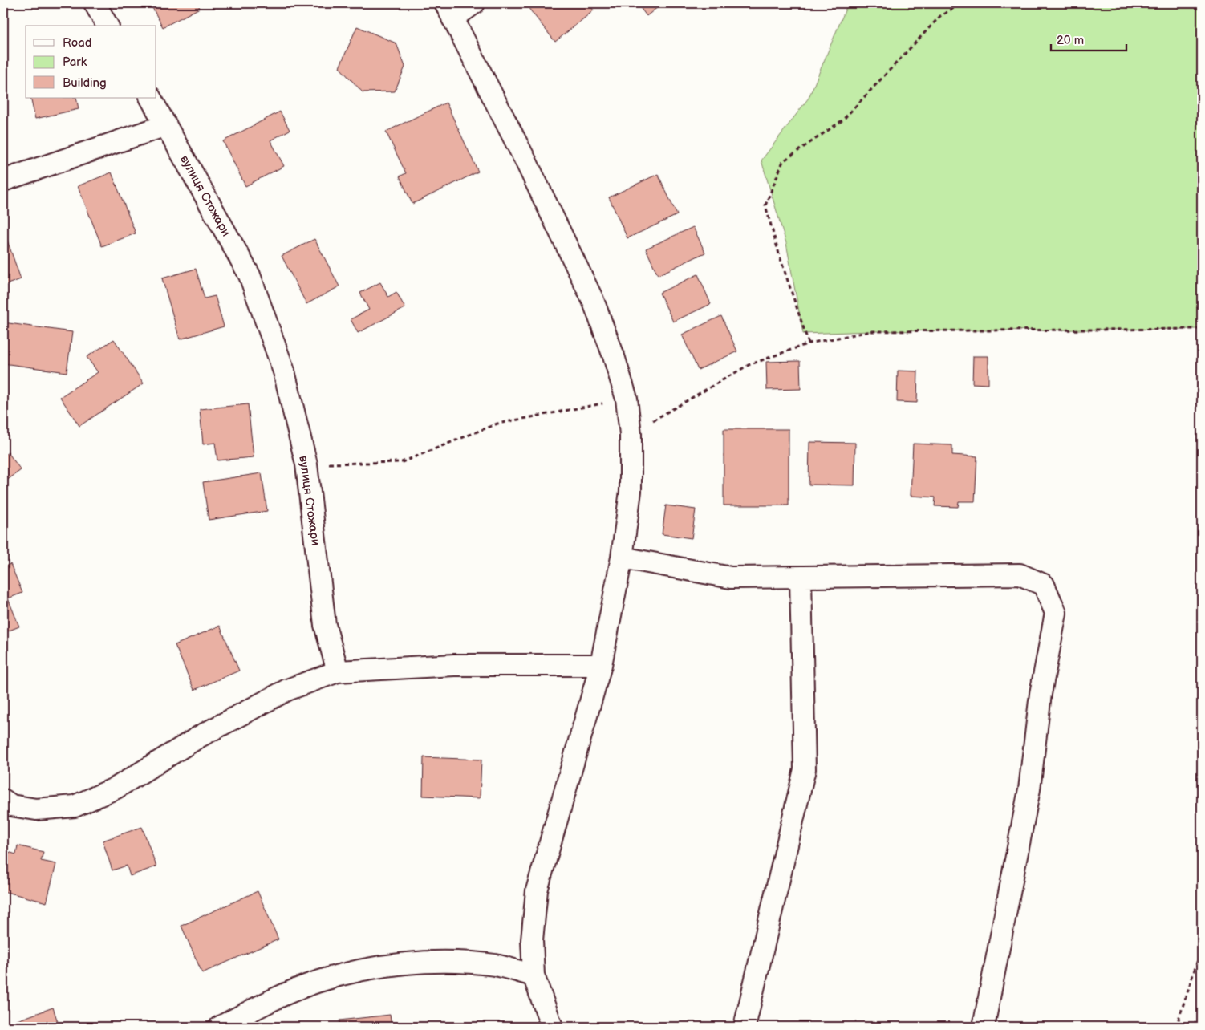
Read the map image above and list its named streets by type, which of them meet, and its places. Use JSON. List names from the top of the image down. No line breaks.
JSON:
{"streets":{"street":["вулиця Стожари"]},"legend":["Road","Park","Building"],"scale_bar":"20 m"}
